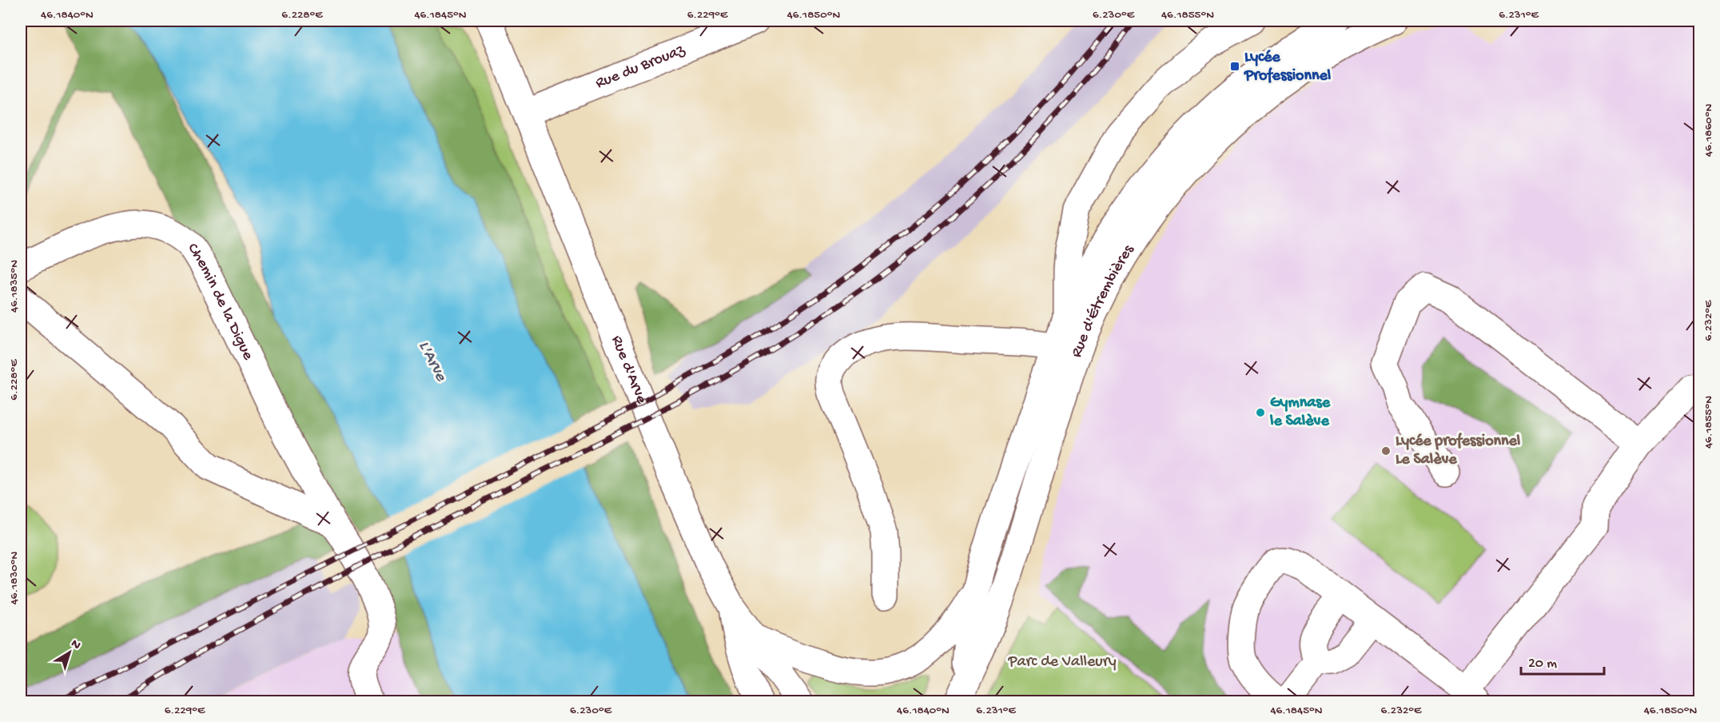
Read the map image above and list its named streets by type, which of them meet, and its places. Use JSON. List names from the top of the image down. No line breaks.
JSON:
{"streets":{"main road":["Rue du Brouaz","Rue d'Étrembières","Chemin de la Digue","Rue d'Arve"]},"crossings":[["Rue du Brouaz","Rue d'Arve"]],"water":["L'Arve"],"parks":["Parc de Valleury"],"places":{"transit":["Lycée Professionnel"],"other":["Gymnase le Salève","Lycée professionnel Le Salève"]},"scale_bar":"20 m","north":"top right","coordinates":["46.1840°N","6.228°E","46.1845°N","6.229°E","46.1850°N","6.230°E","46.1855°N","6.231°E","46.1860°N","46.1835°N","6.232°E","46.1830°N"]}
